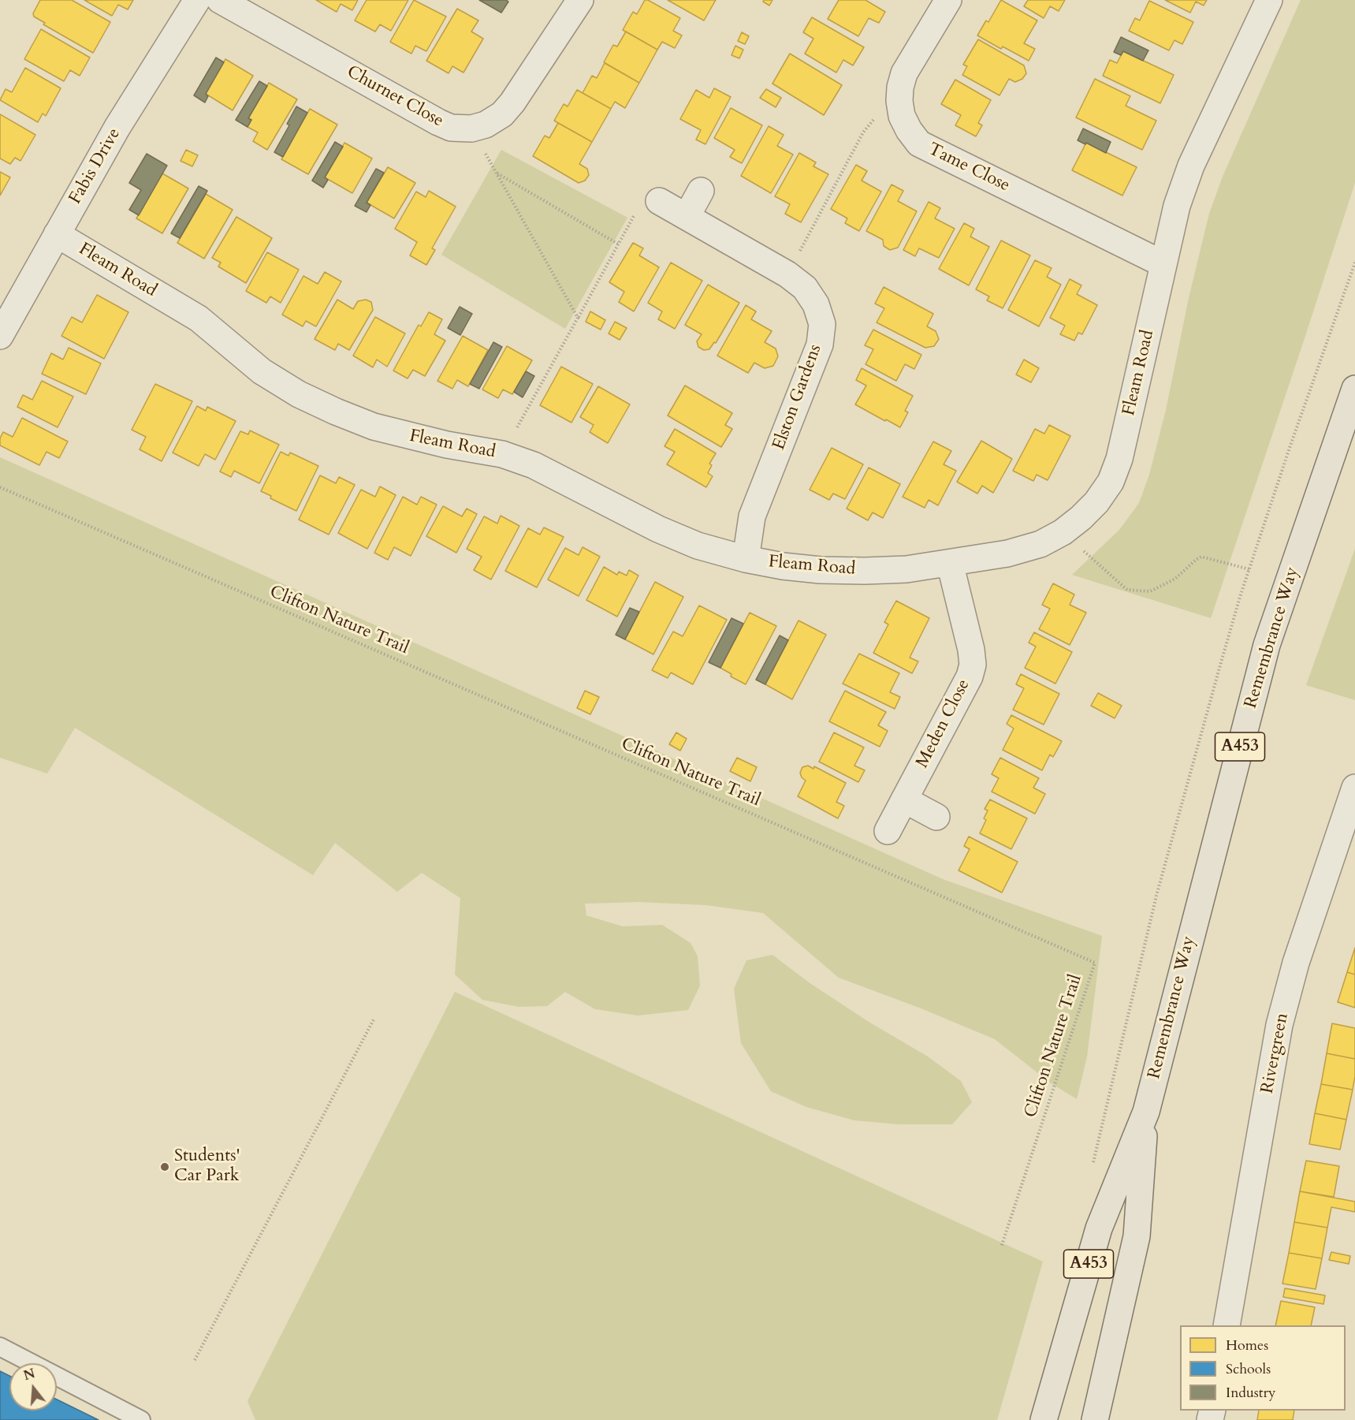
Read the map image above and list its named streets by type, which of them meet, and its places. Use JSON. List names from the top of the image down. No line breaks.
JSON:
{"streets":{"highway":["Remembrance Way","A453"],"street":["Churnet Close","Fabis Drive","Tame Close","Fleam Road","Elston Gardens","Meden Close","Rivergreen"],"path":["Clifton Nature Trail"]},"crossings":[["Fabis Drive","Fleam Road"],["Tame Close","Fleam Road"],["Fleam Road","Elston Gardens"],["Fleam Road","Meden Close"]],"places":["Students' Car Park"],"legend":["Homes","Schools","Industry"],"north":"top"}
